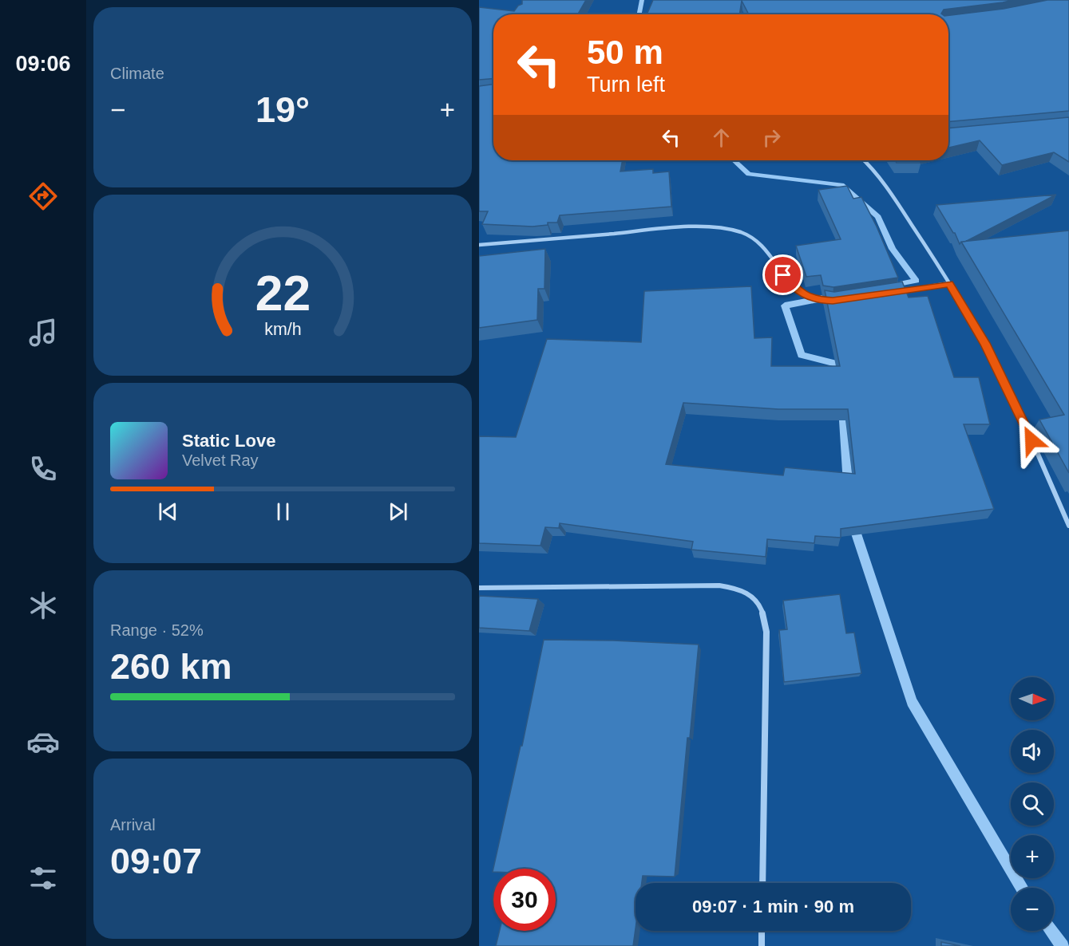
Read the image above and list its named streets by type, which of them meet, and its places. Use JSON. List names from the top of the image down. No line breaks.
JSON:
{"north":"right","page":{"tabs":"09:06","tile":["Climate",["Range · 52%","260 km"],["Arrival","09:07"]],"turn":["50 m","Turn left"],"heat":["−","19°","+"],"song":["Static Love","Velvet Ray"],"map_buttons":["+","−"],"limit":"30","trip":"09:07 · 1 min · 90 m","gauge":["22","km/h"]}}
